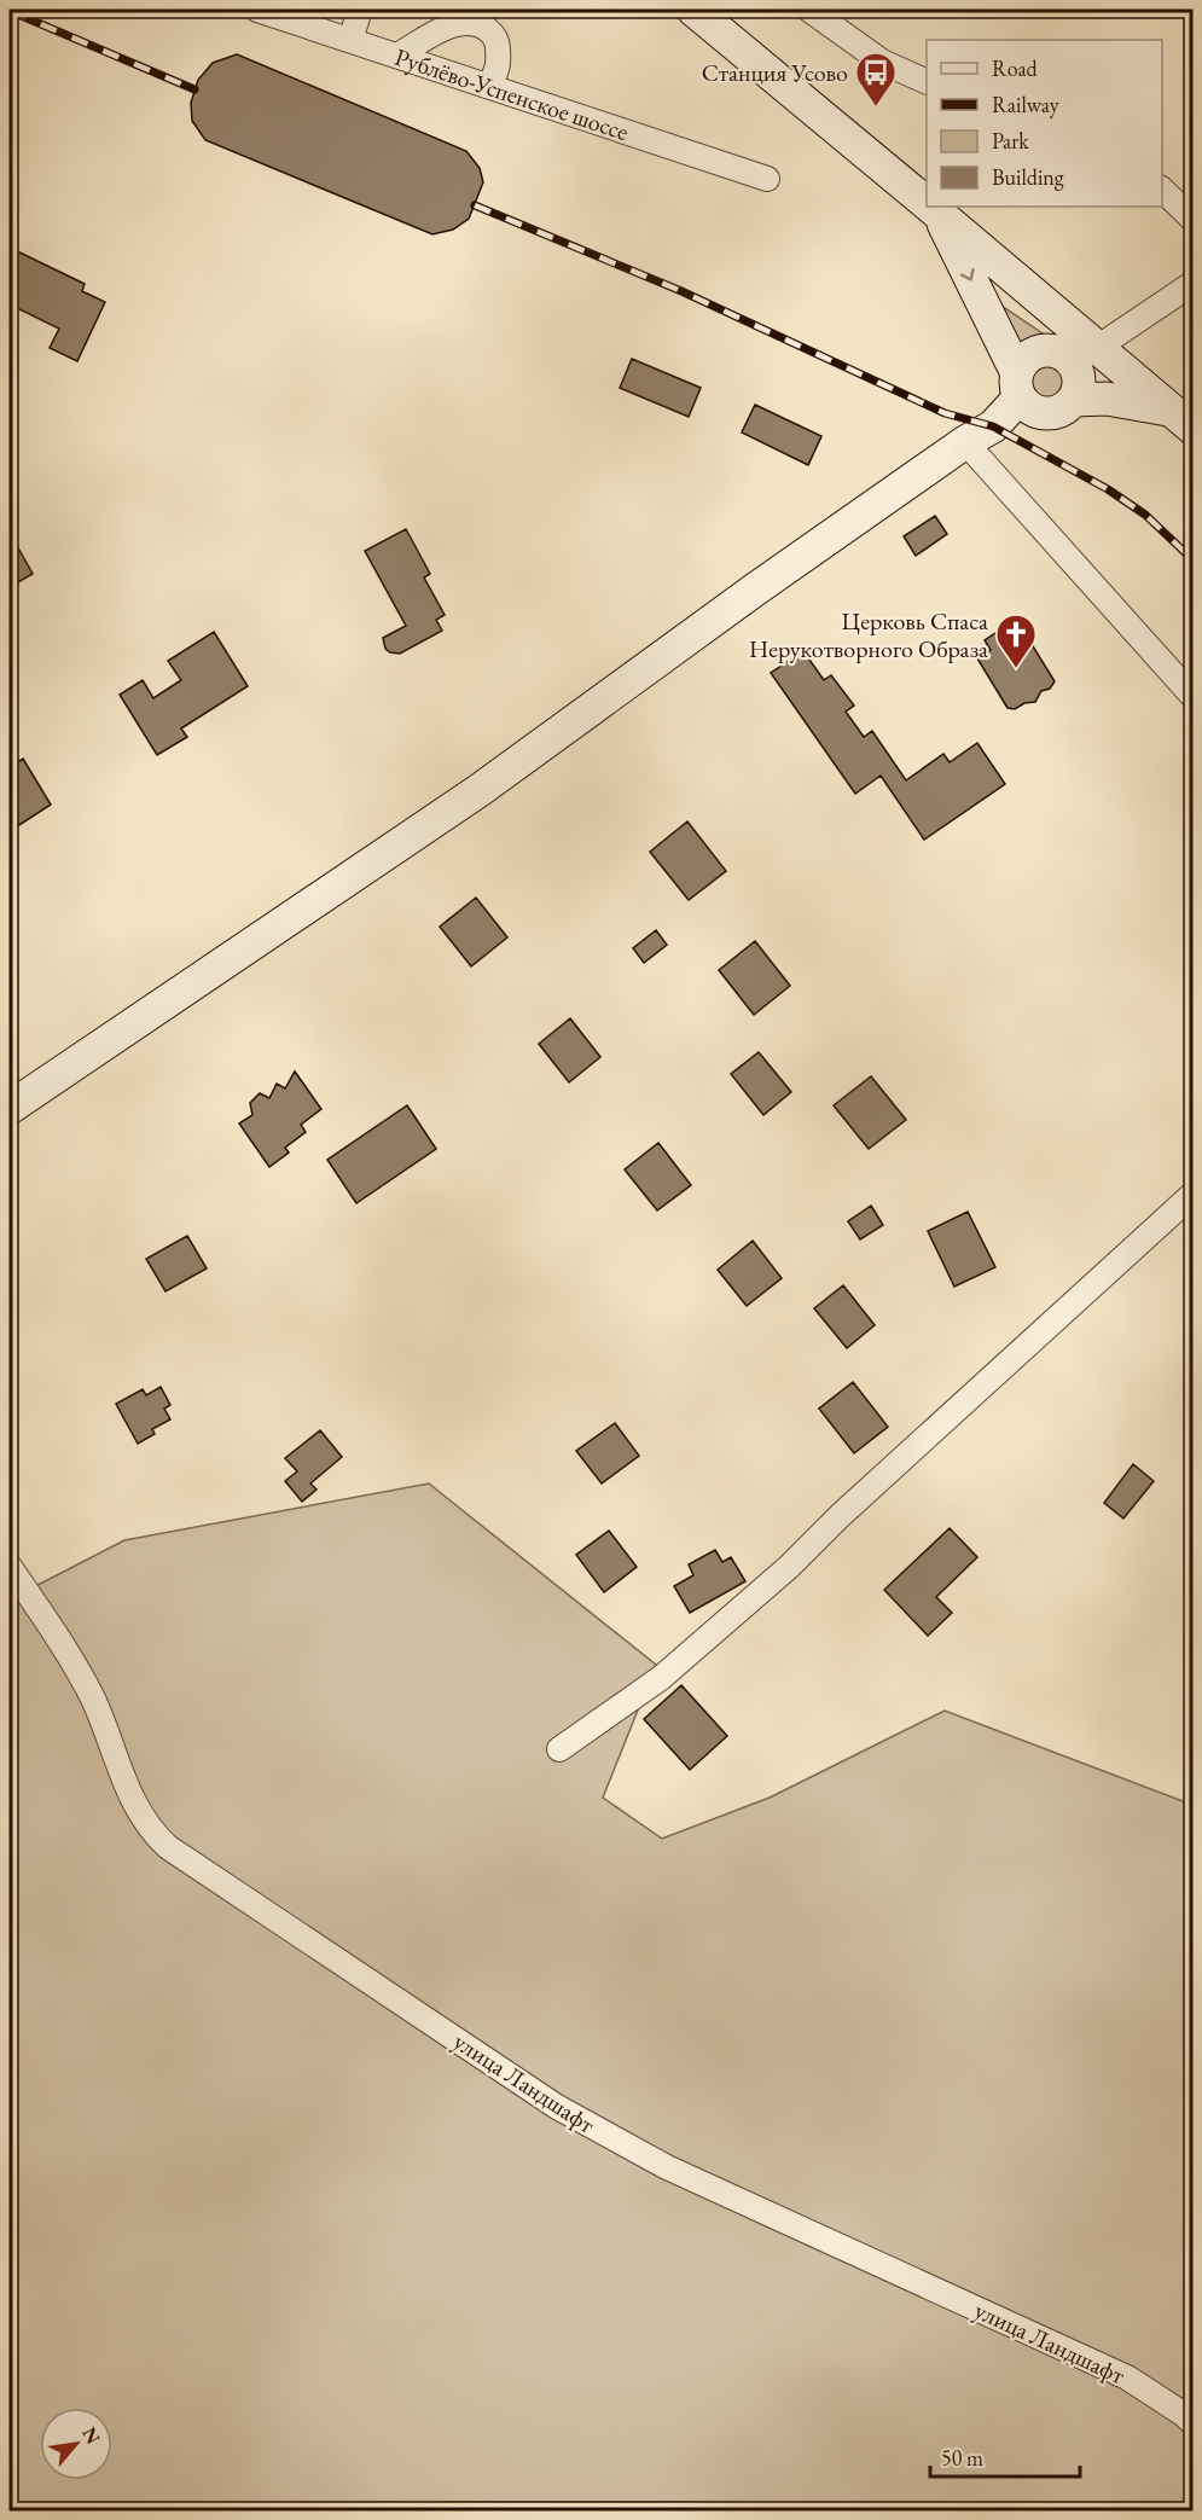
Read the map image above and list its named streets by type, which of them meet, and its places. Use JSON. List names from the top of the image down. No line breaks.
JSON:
{"streets":{"street":["Рублёво-Успенское шоссе","улица Ландшафт"]},"places":{"bus stop":["Станция Усово"],"church":["Церковь Спаса Нерукотворного Образа"]},"legend":["Road","Railway","Park","Building"],"scale_bar":"50 m","north":"top right"}
